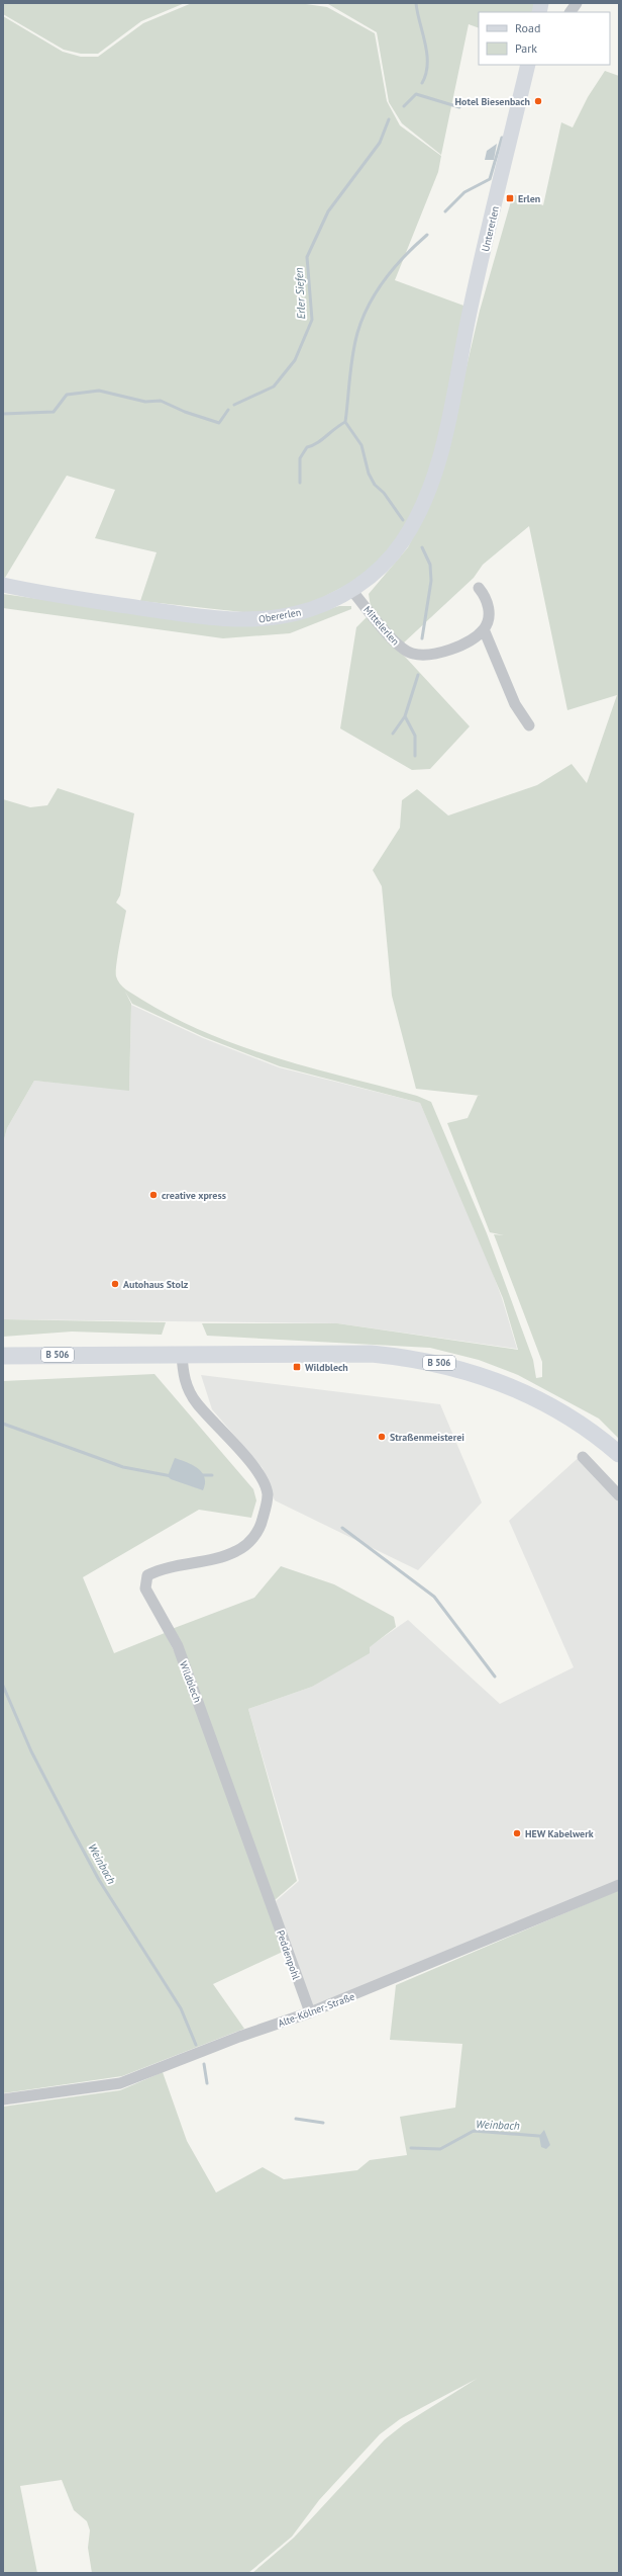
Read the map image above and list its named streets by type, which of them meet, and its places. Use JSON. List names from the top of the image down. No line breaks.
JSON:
{"streets":{"main road":["Untererlen","Obererlen","B 506"],"street":["Mittelerlen","Wildblech","Peddenpohl","Alte-Kölner-Straße"]},"crossings":[["Untererlen","Obererlen"],["Obererlen","Mittelerlen"],["B 506","Wildblech"],["Wildblech","Peddenpohl"],["Peddenpohl","Alte-Kölner-Straße"]],"water":["Erler Siefen","Weinbach"],"places":{"other":["Hotel Biesenbach","creative xpress","Autohaus Stolz","Straßenmeisterei","HEW Kabelwerk"],"transit":["Erlen","Wildblech"]},"legend":["Road","Park"]}
